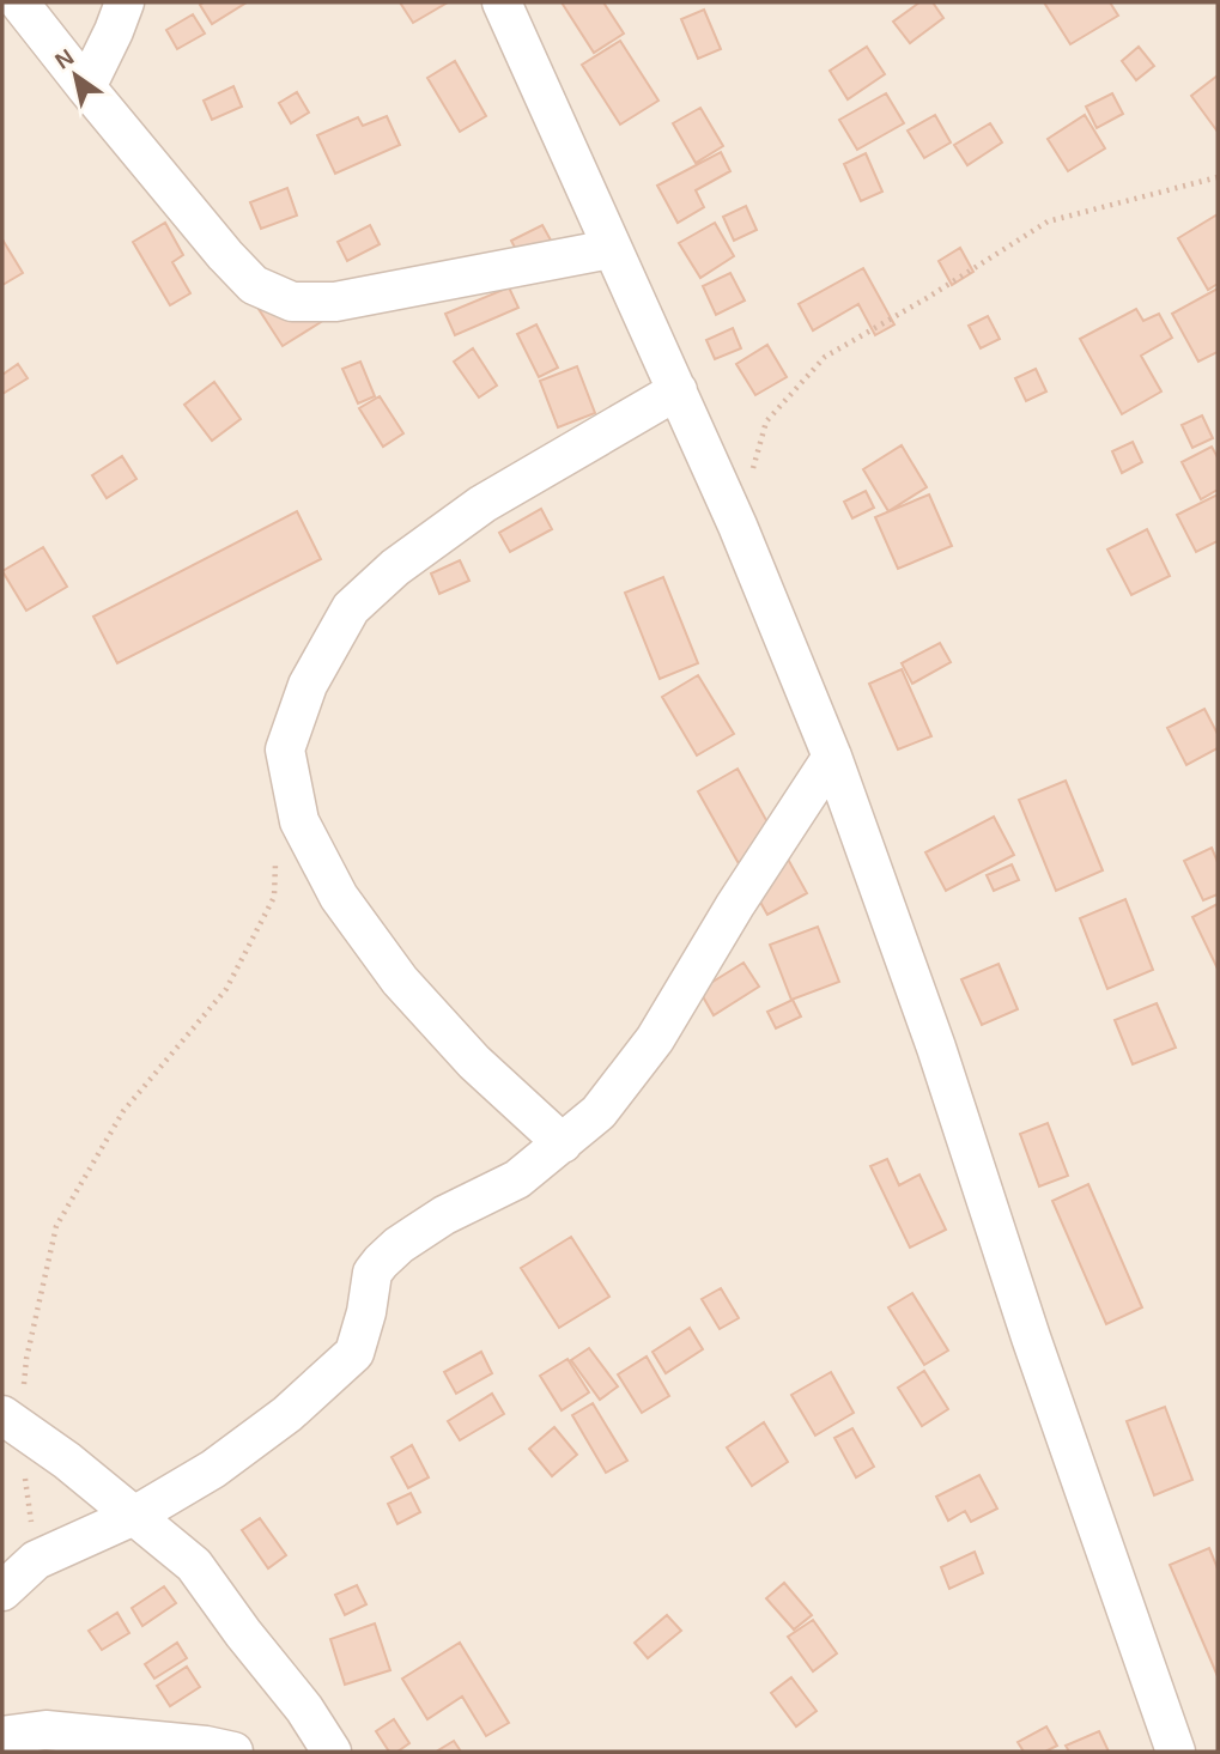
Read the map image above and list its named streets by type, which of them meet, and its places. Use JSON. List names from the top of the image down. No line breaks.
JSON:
{"north":"top left"}
